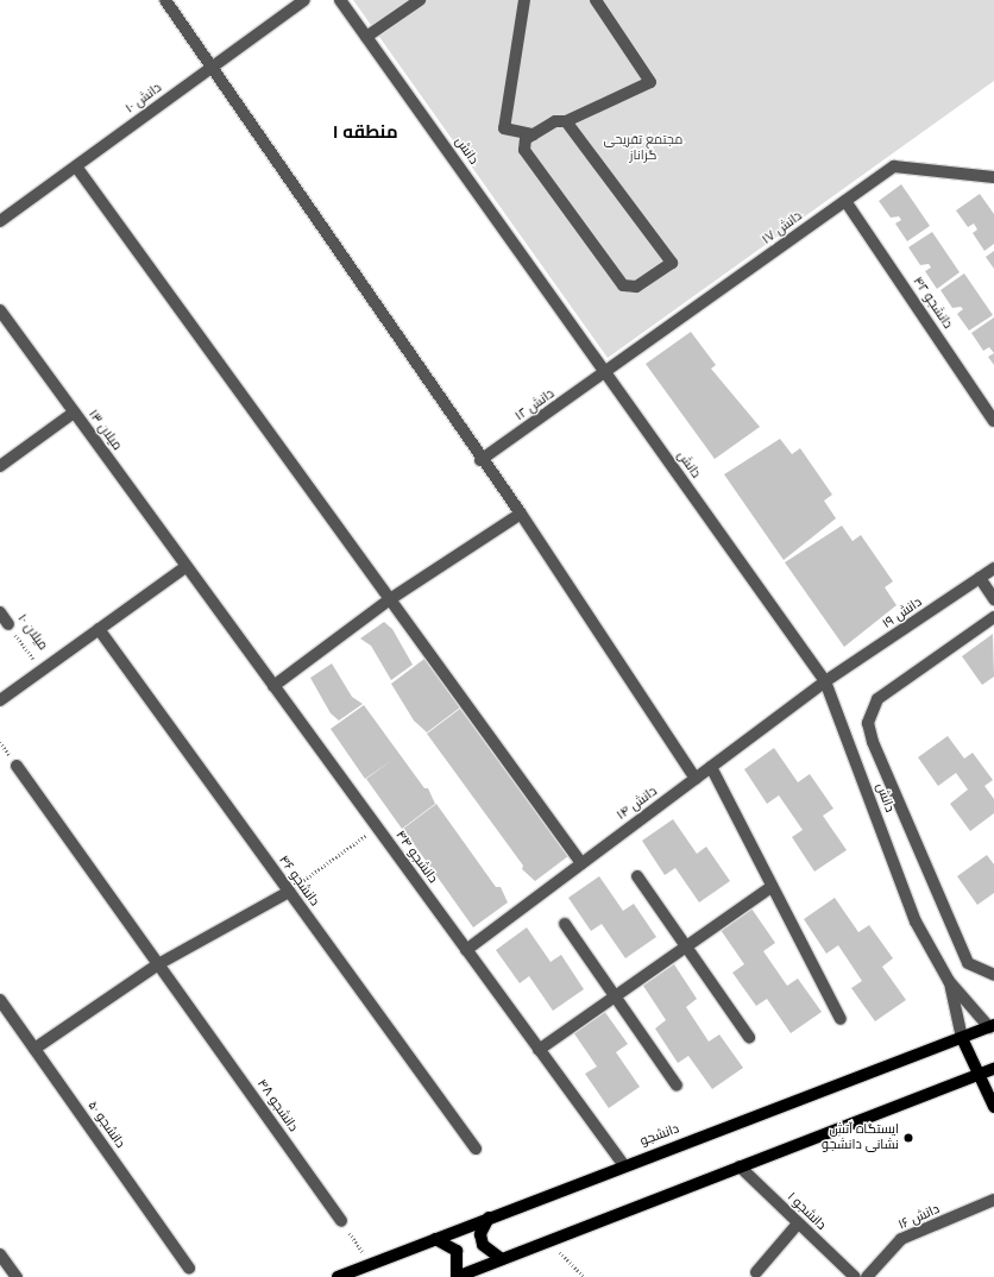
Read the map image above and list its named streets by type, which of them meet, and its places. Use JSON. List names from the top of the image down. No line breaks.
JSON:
{"streets":{"main road":["دانش","دانشجو"],"street":["دانش ۱۰","دانش ۱۷","دانشجو ۴۲","دانش ۱۲","میلان ۱۳","دانش ۱۹","میلان ۱۰","دانش ۱۴","دانشجو ۴۴","دانشجو ۴۶","دانشجو ۴۸","دانشجو ۵۰","دانشجو ۱","دانش ۱۶"]},"crossings":[["دانش","دانش ۱۷"],["دانش","دانش ۱۲"],["دانش","دانش ۱۹"],["دانش","دانش ۱۴"],["دانش","دانشجو"],["دانش ۱۷","دانشجو ۴۲"],["دانش ۱۷","دانش ۱۲"],["میلان ۱۳","دانشجو ۴۴"],["دانش ۱۹","دانش ۱۴"],["دانش ۱۴","دانشجو ۴۴"],["دانشجو ۴۴","دانشجو"]],"districts":["منطقه ۱"],"parks":["مجتمع تفریحی گراناز"],"places":["ایستگاه آتش نشانی دانشجو"]}
